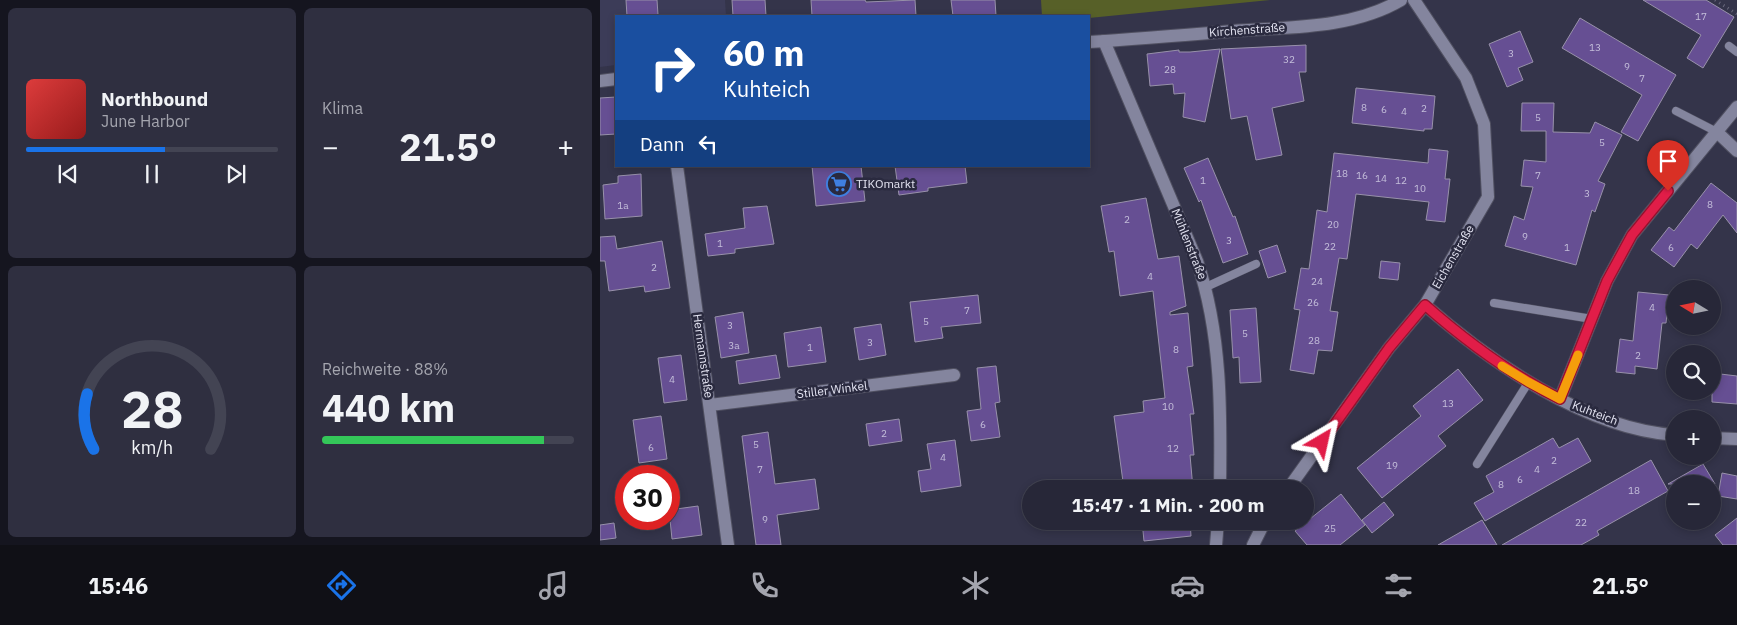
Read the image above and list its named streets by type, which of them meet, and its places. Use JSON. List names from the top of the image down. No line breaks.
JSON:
{"streets":{"street":["Kirchenstraße","Mühlenstraße","Eichenstraße","Hermannstraße","Stiller Winkel","Kuhteich"]},"crossings":[["Kirchenstraße","Mühlenstraße"],["Eichenstraße","Kuhteich"],["Hermannstraße","Stiller Winkel"]],"places":{"supermarket":["TIKOmarkt"]},"house_numbers":["17","13","3","32","9","28","7","8","2","6","4","5","5","18","16","7","14","1","12","10","3","8","1a","2","20","9","3","1","22","1","6","2","4","24","26","4","7","5","3","5","28","3","3a","1","8","2","4","13","10","6","2","5","6","12","4","2","19","7","4","6","8","18","9","22","25"],"north":"left","page":{"tile":["Klima",["Reichweite · 88%","440 km"]],"turn":["60 m","Kuhteich"],"song":["Northbound","June Harbor"],"then":"Dann","heat":["−","21.5°","+"],"map_buttons":["+","−"],"limit":"30","trip":"15:47 · 1 Min. · 200 m","tabs":["15:46","21.5°"],"gauge":["28","km/h"]}}
